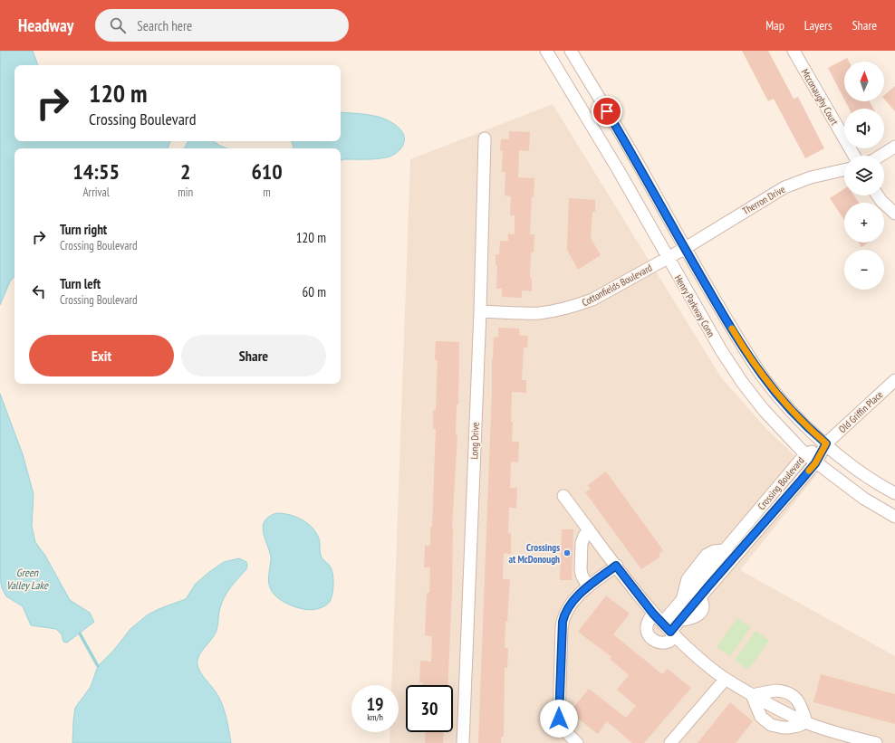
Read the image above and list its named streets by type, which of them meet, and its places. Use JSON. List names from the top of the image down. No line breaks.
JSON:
{"streets":{"street":["Mcconaughy Court","Therron Drive","Cottonfields Boulevard","Henry Parkway Conn","Old Griffin Place","Long Drive","Crossing Boulevard"]},"crossings":[["Therron Drive","Cottonfields Boulevard"],["Therron Drive","Henry Parkway Conn"],["Cottonfields Boulevard","Henry Parkway Conn"],["Cottonfields Boulevard","Long Drive"],["Henry Parkway Conn","Old Griffin Place"],["Henry Parkway Conn","Crossing Boulevard"],["Old Griffin Place","Crossing Boulevard"]],"water":["Green Valley Lake"],"places":["Crossings at McDonough"],"north":"top","page":{"header":"Headway","search":"Search here","nav":["Map","Layers","Share"],"map_buttons":["+","−"],"turn":["120 m","Crossing Boulevard"],"eta":["14:55","Arrival","2","min","610","m"],"list":[{"name":"Turn right","note":"Crossing Boulevard","value":"120 m"},{"name":"Turn left","note":"Crossing Boulevard","value":"60 m"}],"buttons":["Exit","Share"],"speed":"19 km/h","limit":"30"}}
